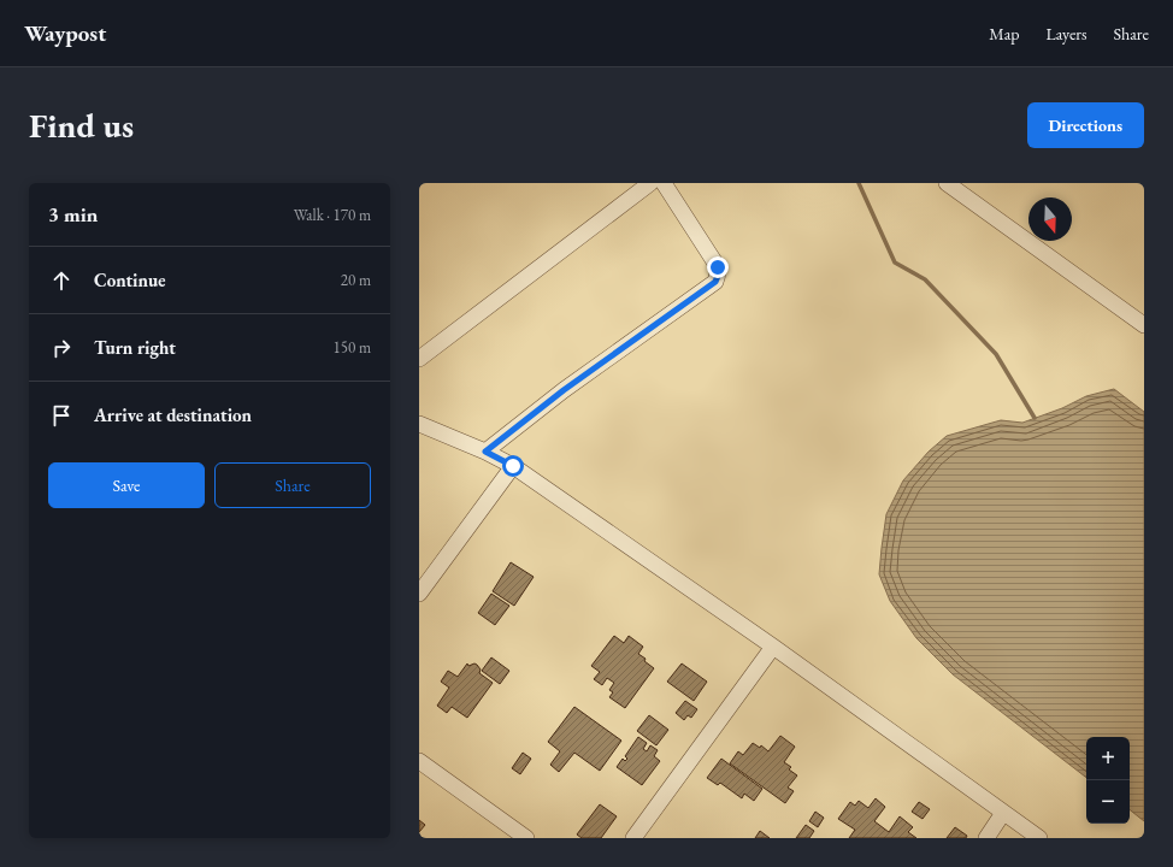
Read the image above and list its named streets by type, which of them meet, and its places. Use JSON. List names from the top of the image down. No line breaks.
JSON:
{"north":"bottom","page":{"header":"Waypost","nav":["Map","Layers","Share"],"buttons":["Directions",["Save","Share"]],"title":"Find us","heading":["3 min","Walk · 170 m"],"list":[["Continue","20 m"],["Turn right","150 m"],"Arrive at destination"],"map_buttons":["+","−"]}}
